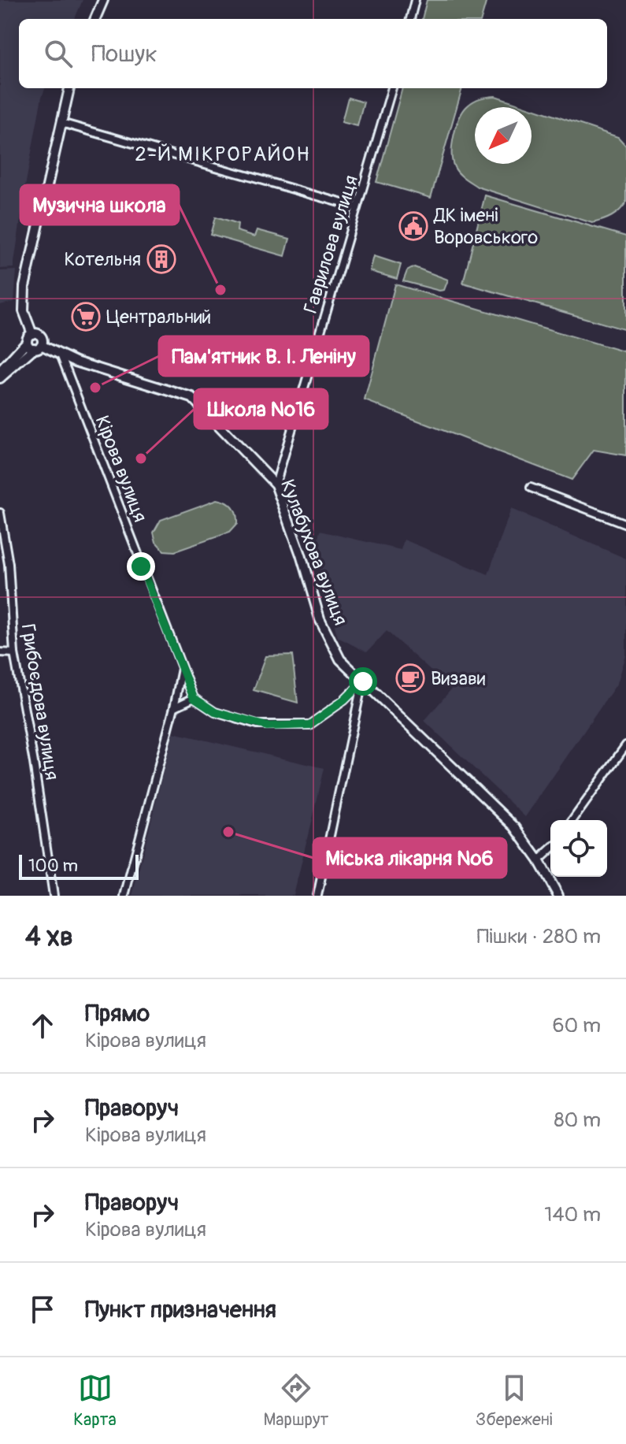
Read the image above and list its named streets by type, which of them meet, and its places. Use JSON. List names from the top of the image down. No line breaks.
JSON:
{"streets":{"street":["Гаврилова вулиця","Кірова вулиця","Кулабухова вулиця","Грибоєдова вулиця"]},"crossings":[["Гаврилова вулиця","Кулабухова вулиця"],["Кірова вулиця","Кулабухова вулиця"]],"districts":["2-Й МІКРОРАЙОН"],"places":{"public building":["ДК імені Воровського"],"building":["Котельня"],"other":["Музична школа","Пам'ятник В. І. Леніну","Школа №16","Міська лікарня №6"],"supermarket":["Центральний"],"cafe":["Визави"]},"scale_bar":"100 m","north":"bottom left","page":{"search":"Пошук","scale":"100 m","heading":["4 хв","Пішки · 280 m"],"list":[["Прямо","Кірова вулиця","60 m"],["Праворуч","Кірова вулиця","80 m"],["Праворуч","Кірова вулиця","140 m"],"Пункт призначення"],"nav":["Карта","Маршрут","Збережені"]}}
